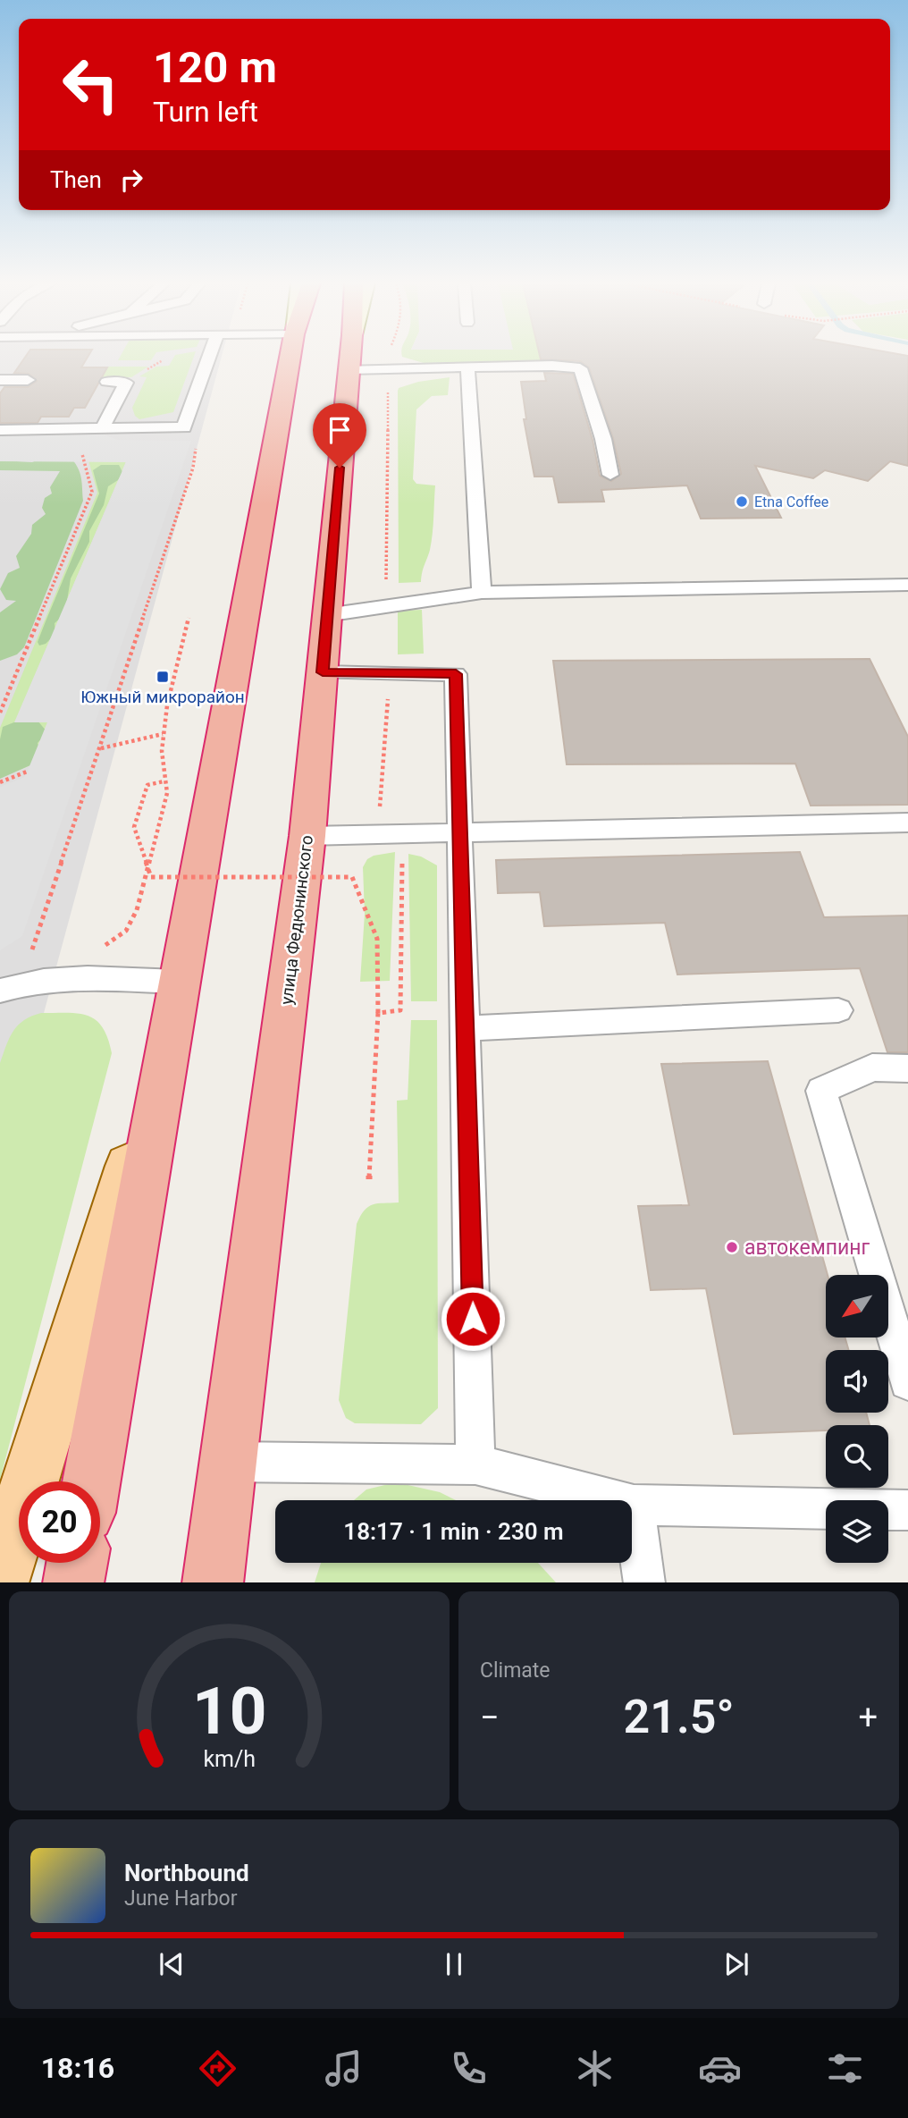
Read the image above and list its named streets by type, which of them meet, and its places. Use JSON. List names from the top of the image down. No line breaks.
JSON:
{"streets":{"highway":["улица Федюнинского"]},"places":{"other":["Etna Coffee","автокемпинг"],"transit":["Южный микрорайон"]},"north":"bottom left","page":{"turn":["120 m","Turn left"],"then":"Then","limit":"20","trip":"18:17 · 1 min · 230 m","tile":"Climate","heat":["−","21.5°","+"],"song":["Northbound","June Harbor"],"tabs":"18:16","gauge":["10","km/h"]}}
